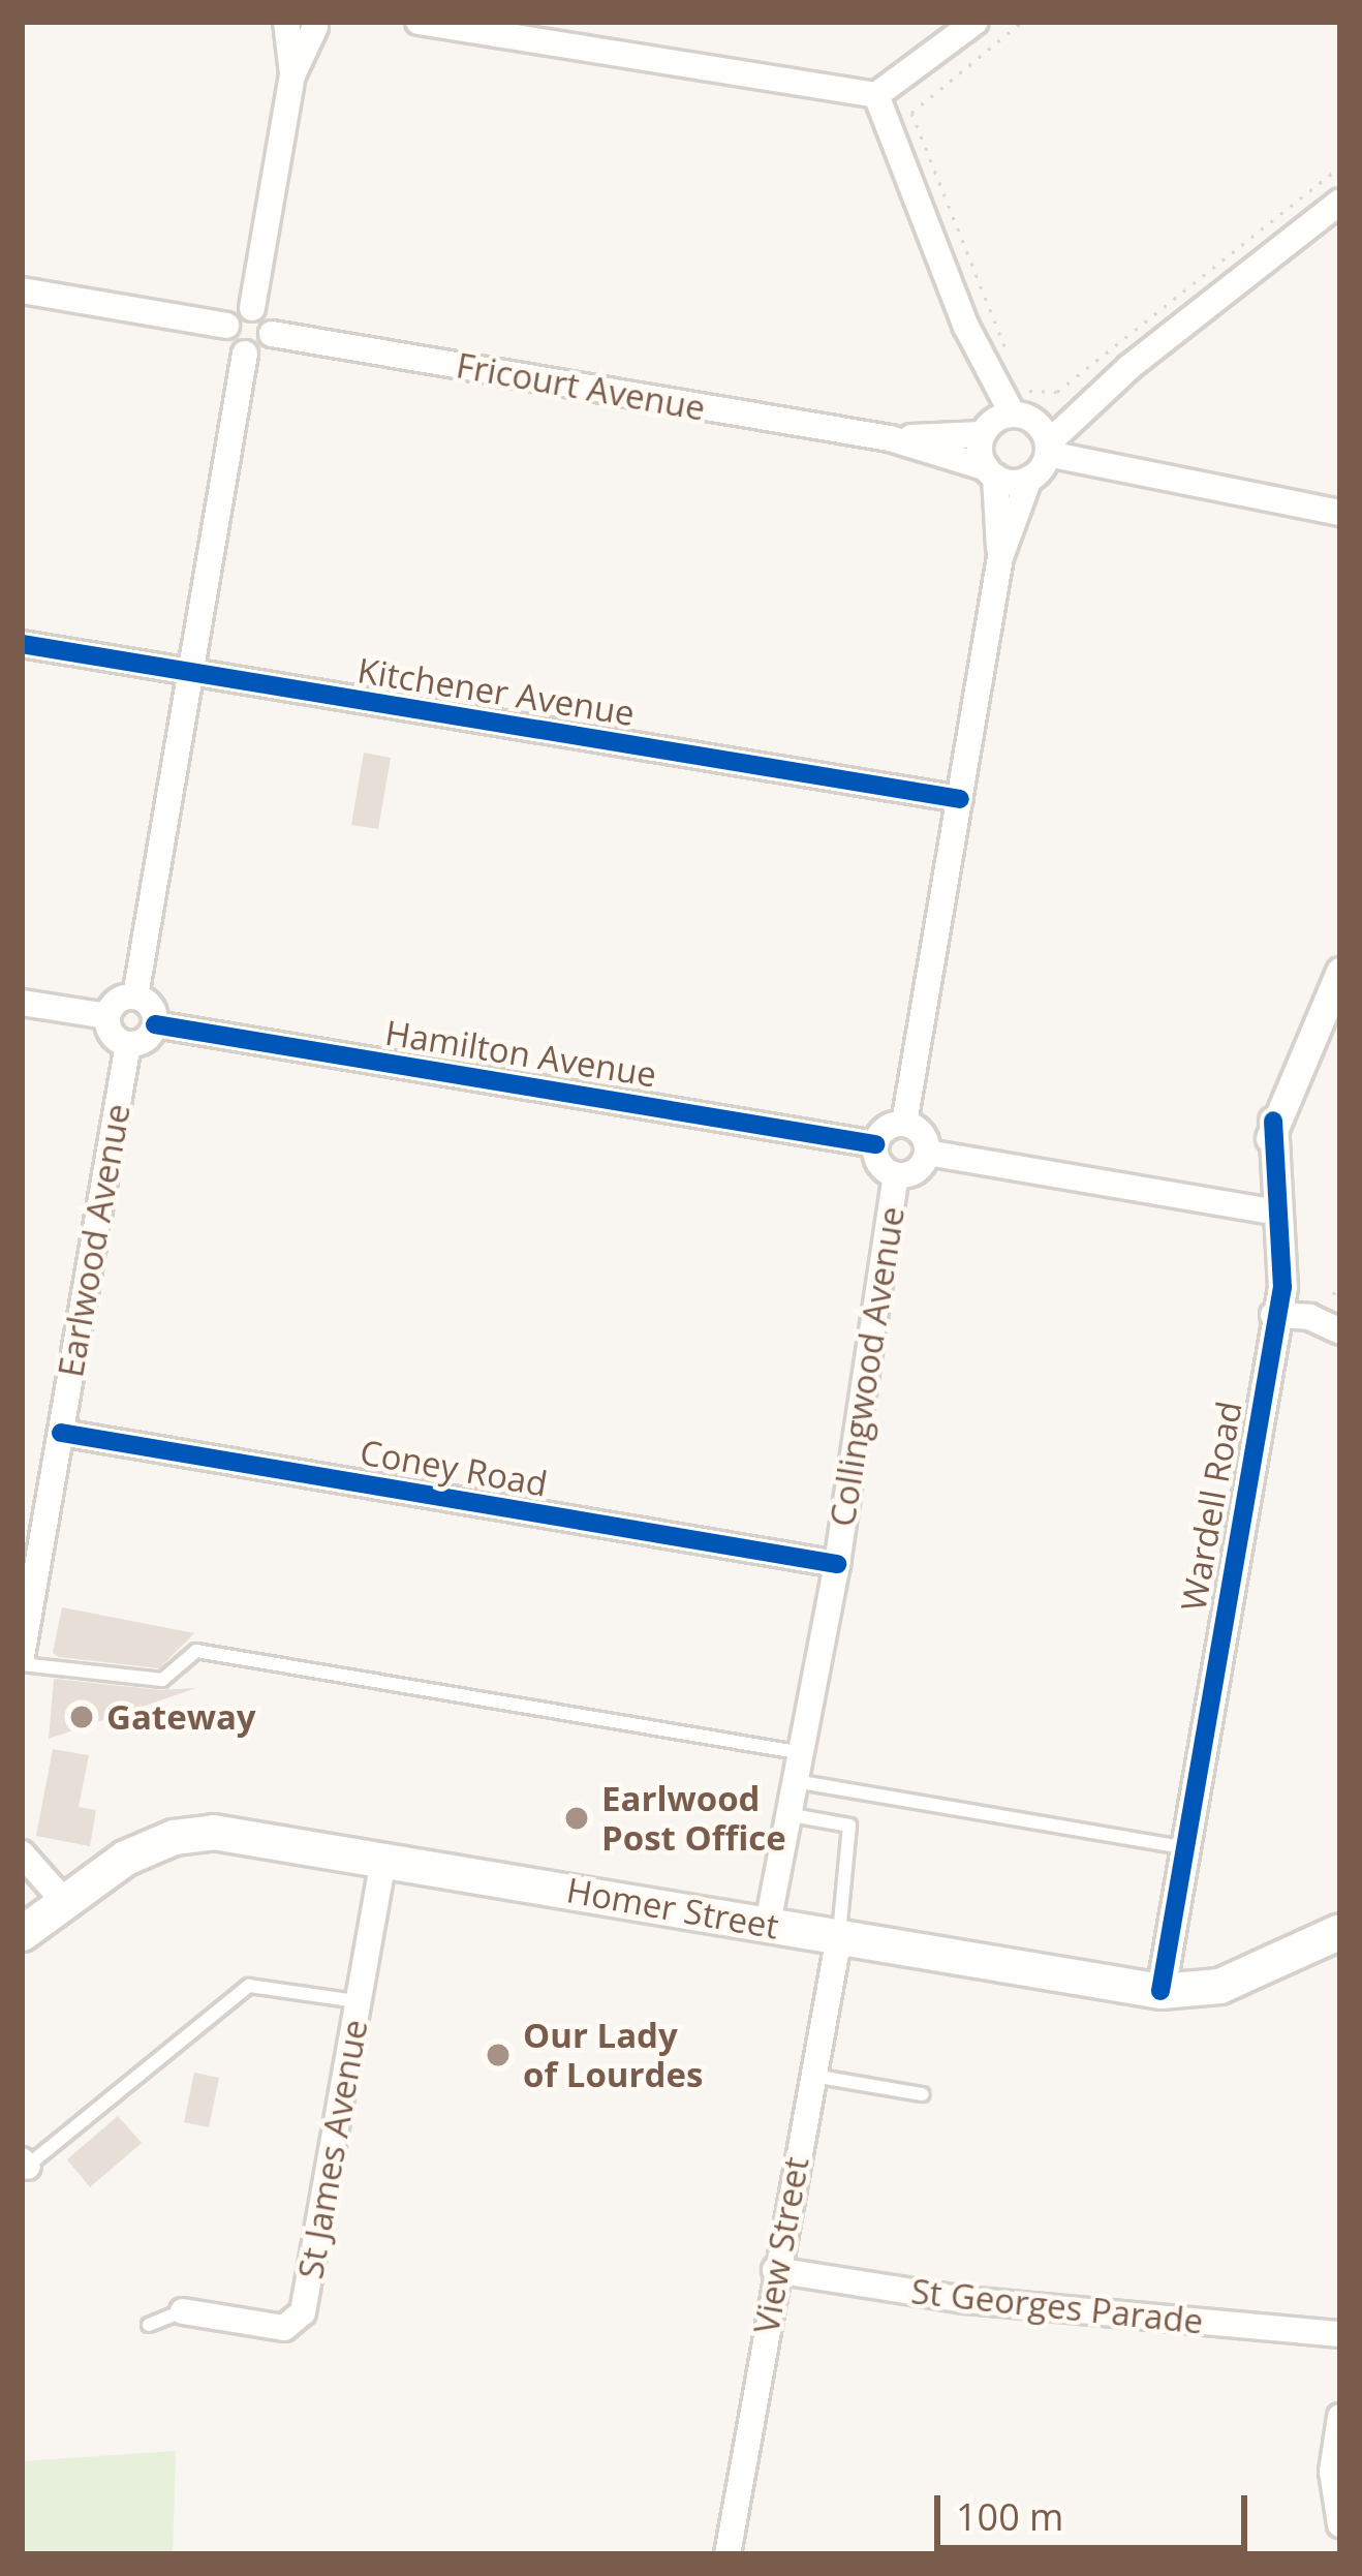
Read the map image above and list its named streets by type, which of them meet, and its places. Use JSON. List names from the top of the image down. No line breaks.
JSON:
{"streets":{"main road":["Homer Street"],"street":["Fricourt Avenue","Kitchener Avenue","Hamilton Avenue","Earlwood Avenue","Collingwood Avenue","Coney Road","Wardell Road","St James Avenue","View Street","St Georges Parade"]},"crossings":[["Hamilton Avenue","Earlwood Avenue"],["Hamilton Avenue","Collingwood Avenue"],["Earlwood Avenue","Coney Road"],["Collingwood Avenue","Coney Road"],["Collingwood Avenue","Homer Street"],["Wardell Road","Homer Street"],["Homer Street","St James Avenue"],["Homer Street","View Street"],["View Street","St Georges Parade"]],"places":["Gateway","Earlwood Post Office","Our Lady of Lourdes"],"scale_bar":"100 m"}
